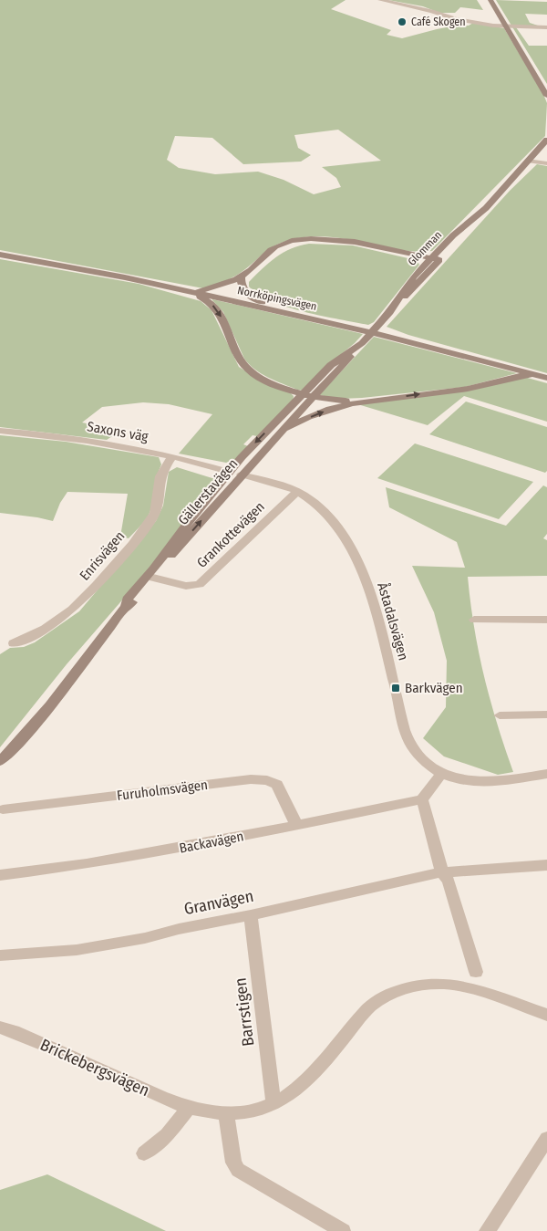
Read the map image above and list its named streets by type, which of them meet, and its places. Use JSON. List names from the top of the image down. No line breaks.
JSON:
{"streets":{"main road":["Glomman","Norrköpingsvägen","Gällerstavägen"],"street":["Saxons väg","Grankottevägen","Enrisvägen","Åstadalsvägen","Furuholmsvägen","Backavägen","Granvägen","Barrstigen","Brickebergsvägen"]},"crossings":[["Glomman","Gällerstavägen"],["Saxons väg","Gällerstavägen"],["Saxons väg","Enrisvägen"],["Gällerstavägen","Grankottevägen"],["Gällerstavägen","Åstadalsvägen"],["Grankottevägen","Åstadalsvägen"],["Furuholmsvägen","Backavägen"],["Granvägen","Barrstigen"],["Barrstigen","Brickebergsvägen"]],"places":{"other":["Café Skogen"],"transit":["Barkvägen"]}}
